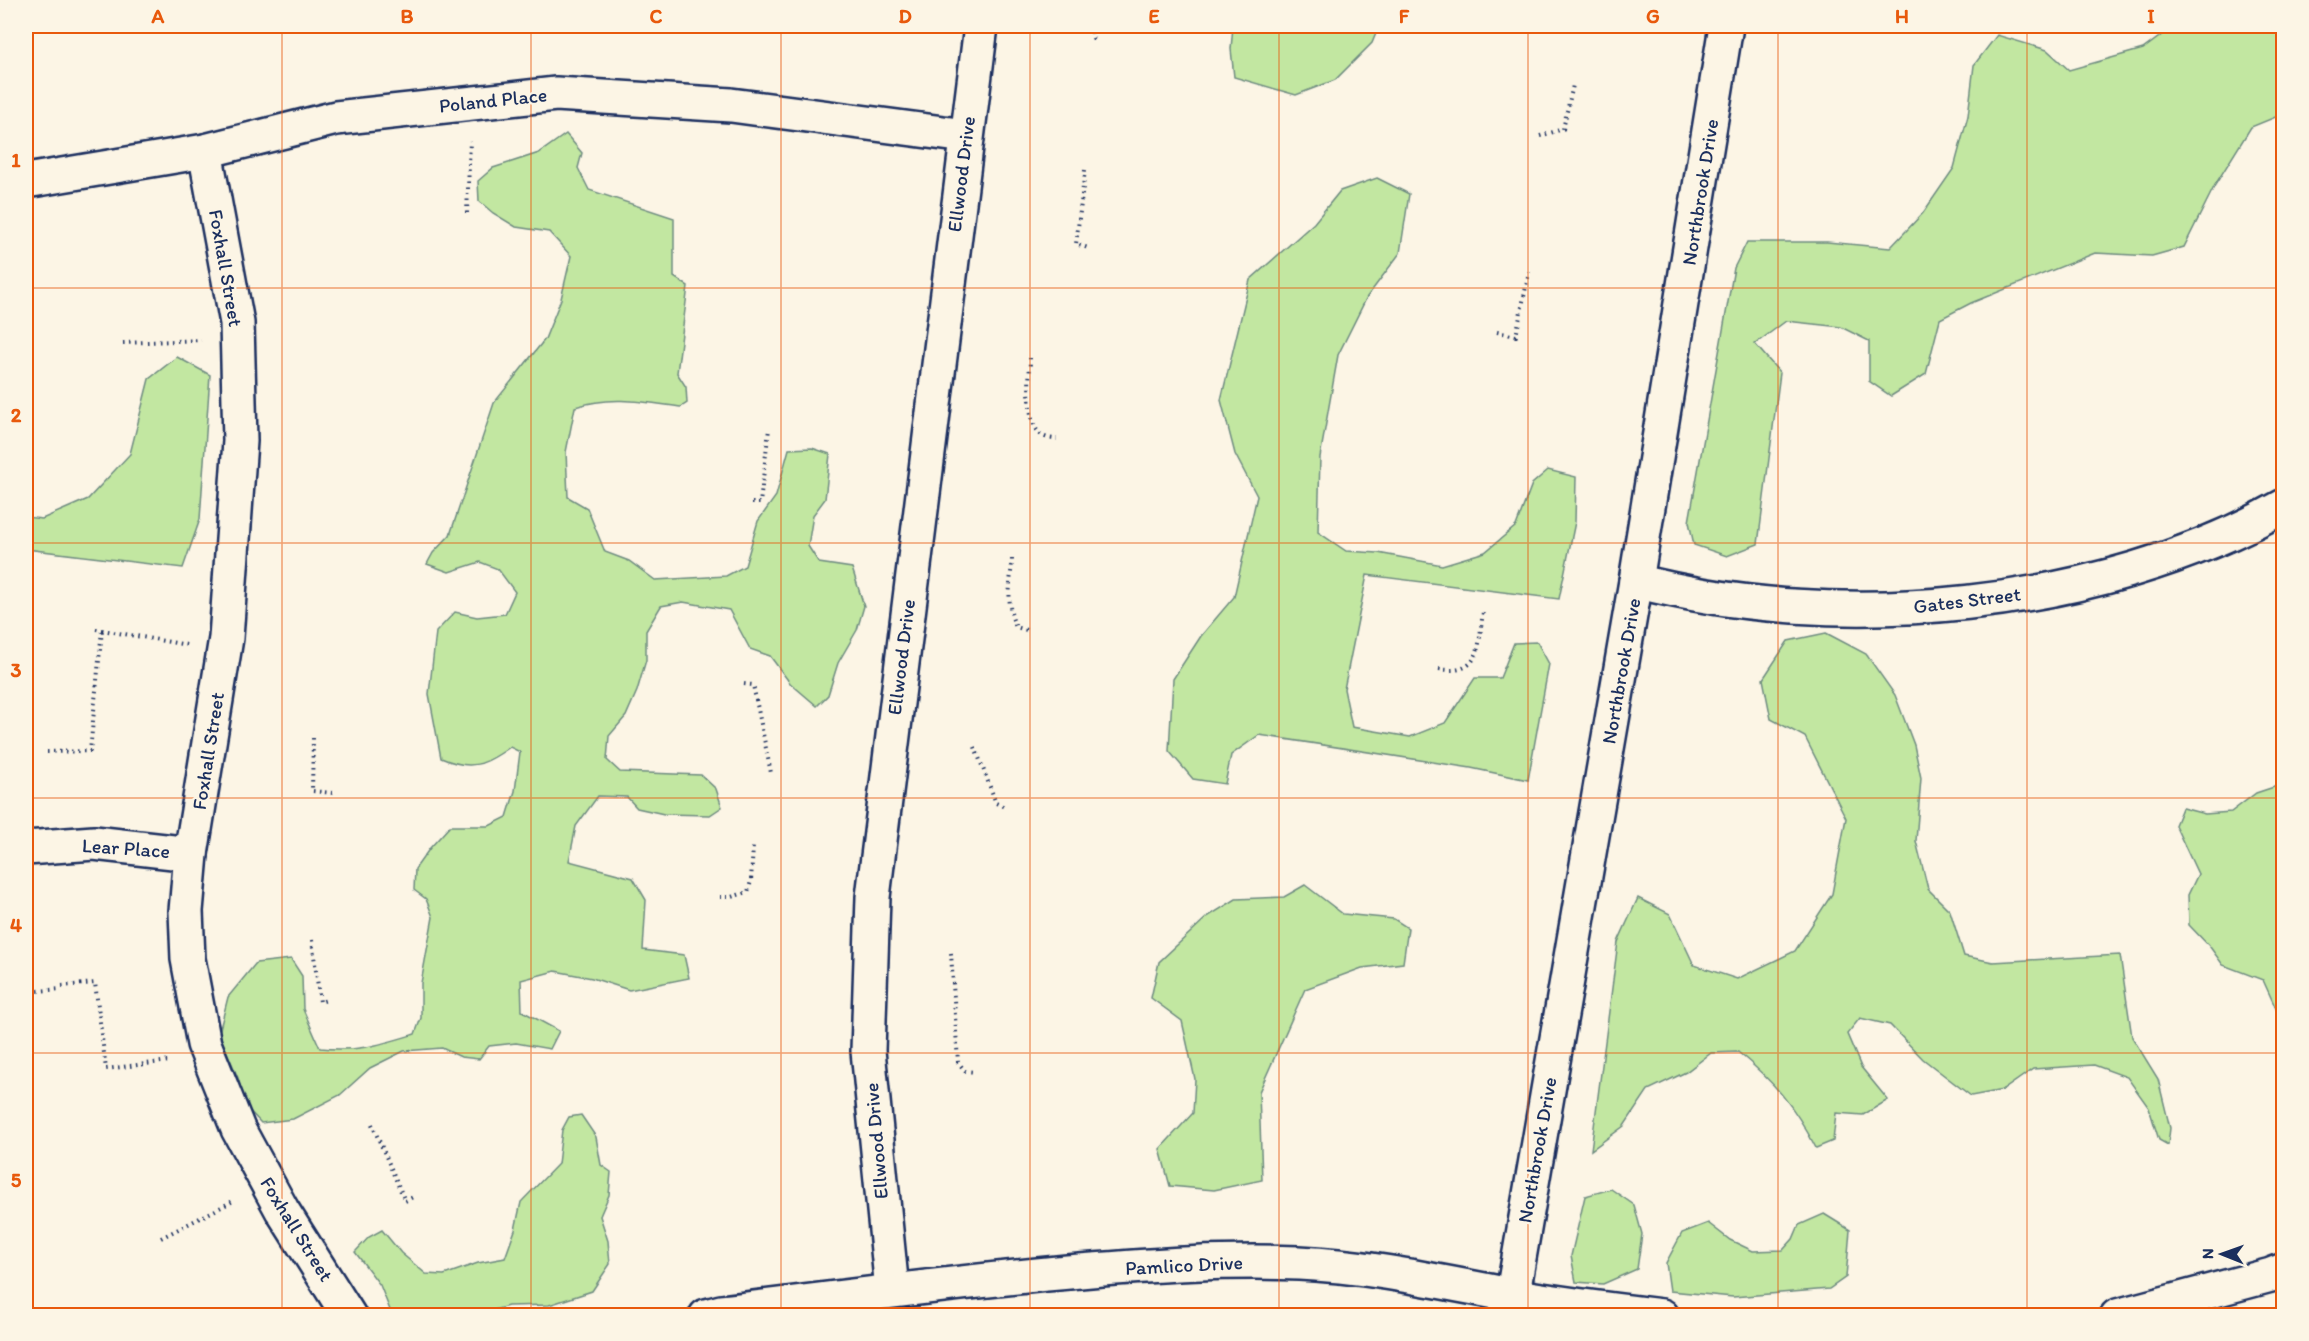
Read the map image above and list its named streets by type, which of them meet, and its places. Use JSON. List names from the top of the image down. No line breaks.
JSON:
{"streets":{"street":["Poland Place","Ellwood Drive","Northbrook Drive","Foxhall Street","Gates Street","Lear Place","Pamlico Drive"]},"crossings":[["Poland Place","Ellwood Drive"],["Poland Place","Foxhall Street"],["Ellwood Drive","Pamlico Drive"],["Northbrook Drive","Gates Street"],["Northbrook Drive","Pamlico Drive"],["Foxhall Street","Lear Place"]],"north":"left","grid":{"columns":["A","B","C","D","E","F","G","H","I"],"rows":["1","2","3","4","5"]}}
